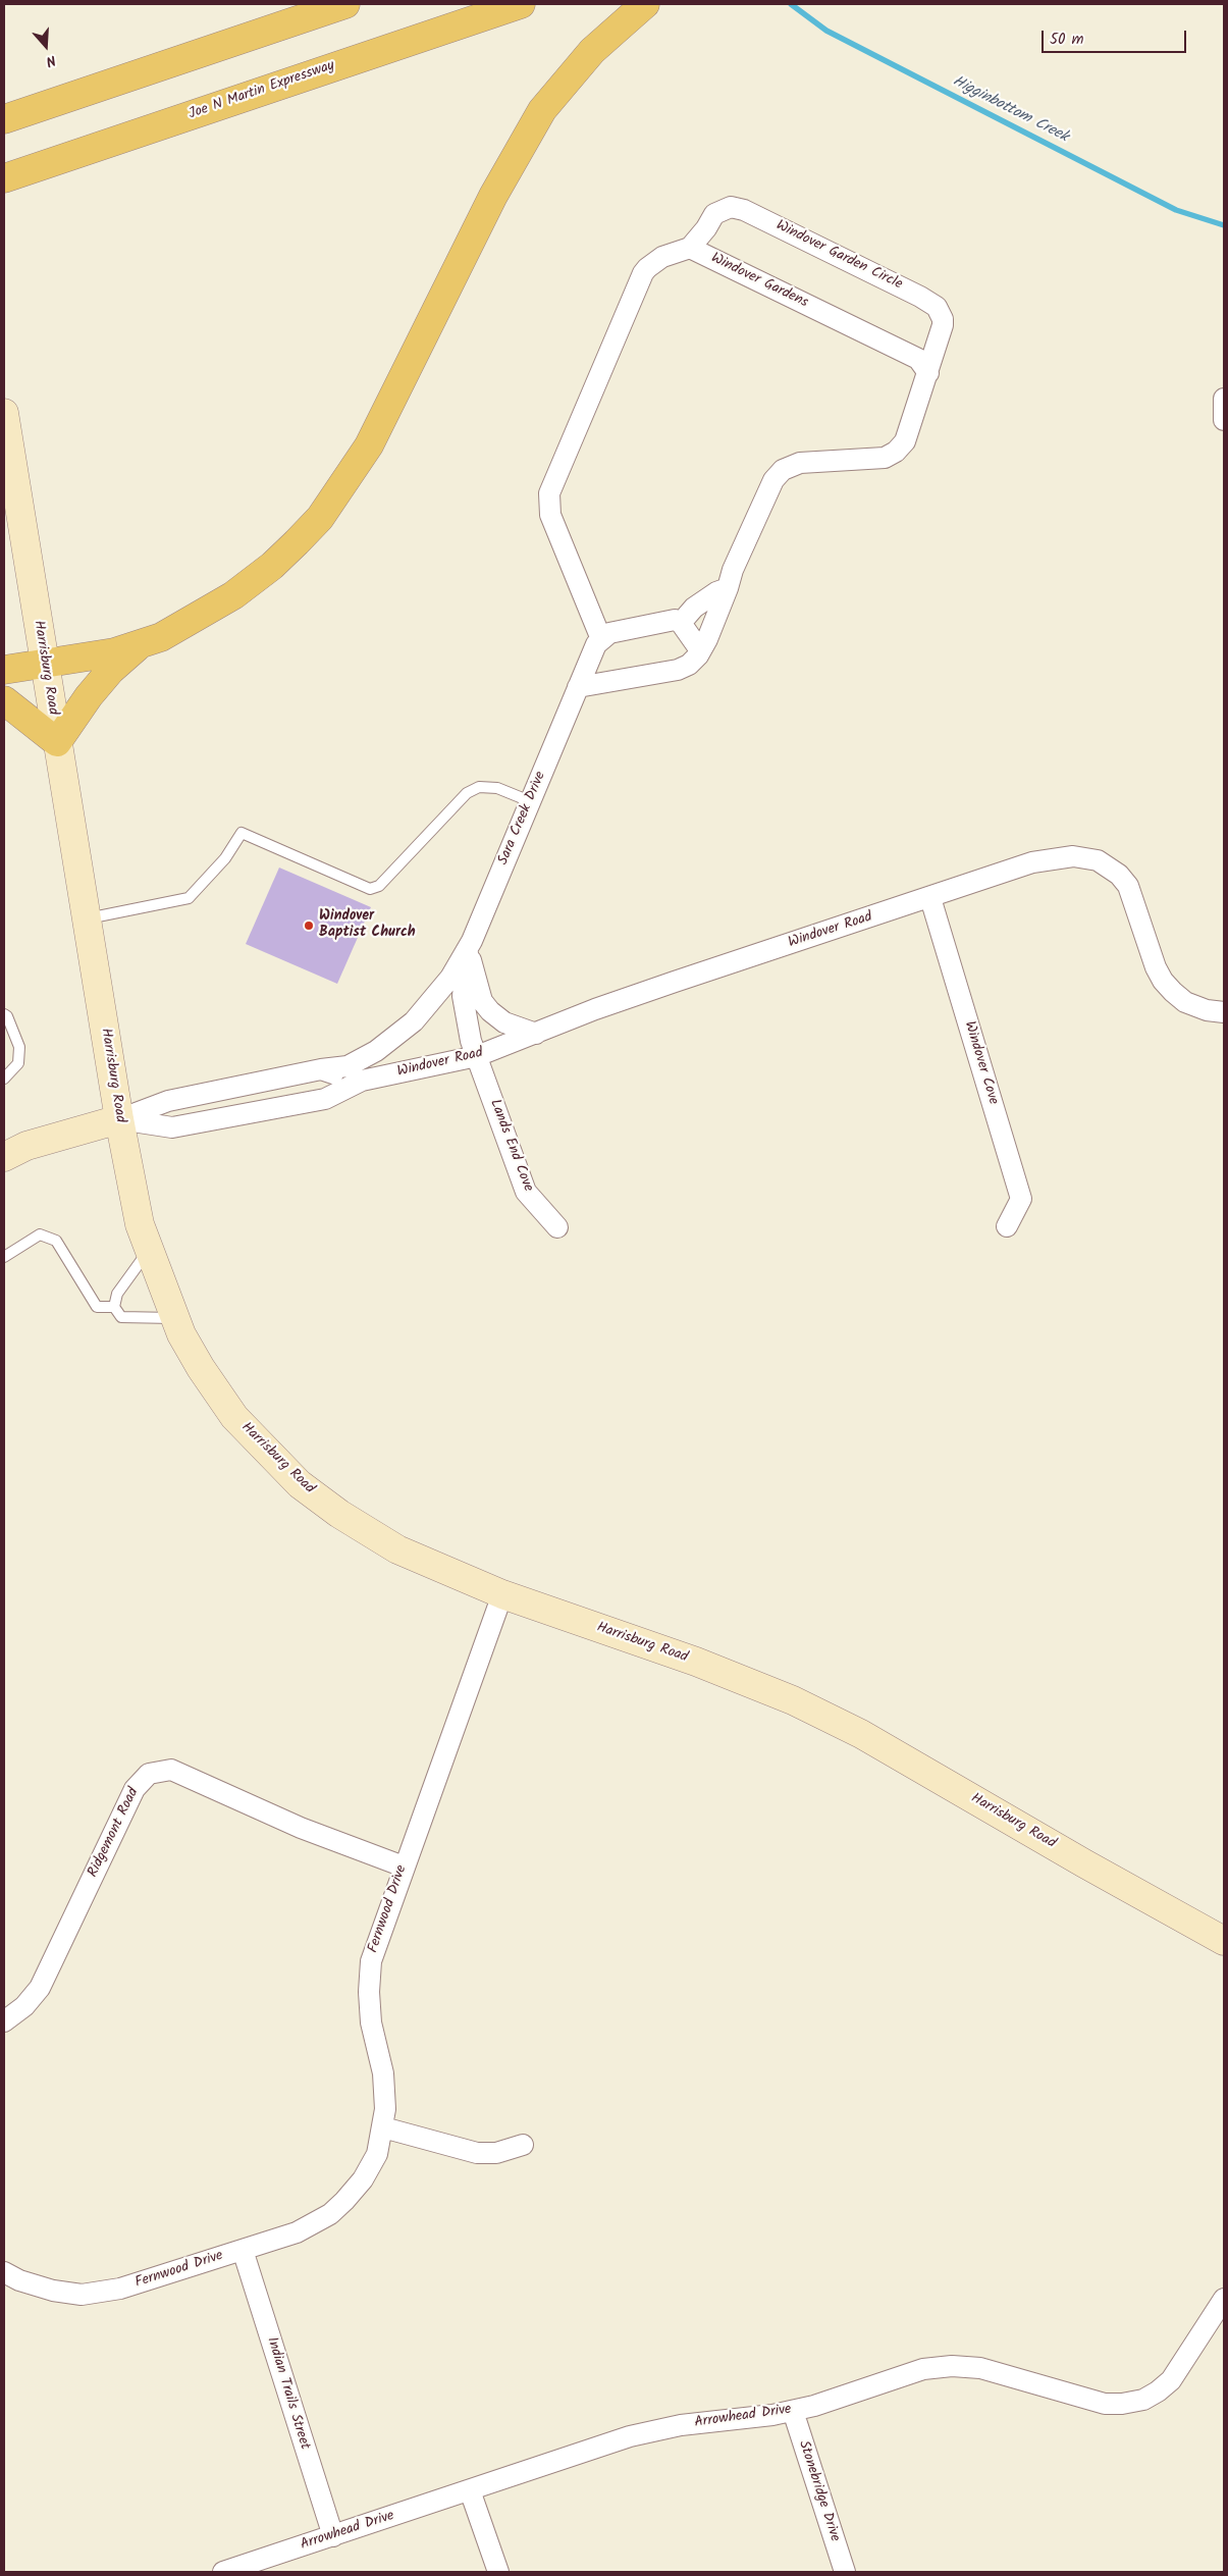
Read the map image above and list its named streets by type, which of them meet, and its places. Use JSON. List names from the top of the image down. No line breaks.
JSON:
{"streets":{"highway":["Joe N Martin Expressway"],"main road":["Harrisburg Road","Windover Road"],"street":["Windover Garden Circle","Windover Gardens","Sara Creek Drive","Windover Cove","Lands End Cove","Ridgemont Road","Fernwood Drive","Indian Trails Street","Arrowhead Drive","Stonebridge Drive"]},"crossings":[["Windover Garden Circle","Windover Gardens"],["Harrisburg Road","Windover Road"],["Harrisburg Road","Fernwood Drive"],["Sara Creek Drive","Windover Road"],["Sara Creek Drive","Lands End Cove"],["Windover Road","Windover Cove"],["Windover Road","Lands End Cove"],["Ridgemont Road","Fernwood Drive"],["Fernwood Drive","Indian Trails Street"],["Indian Trails Street","Arrowhead Drive"],["Arrowhead Drive","Stonebridge Drive"]],"water":["Higginbottom Creek"],"places":["Windover Baptist Church"],"scale_bar":"50 m","north":"bottom"}
